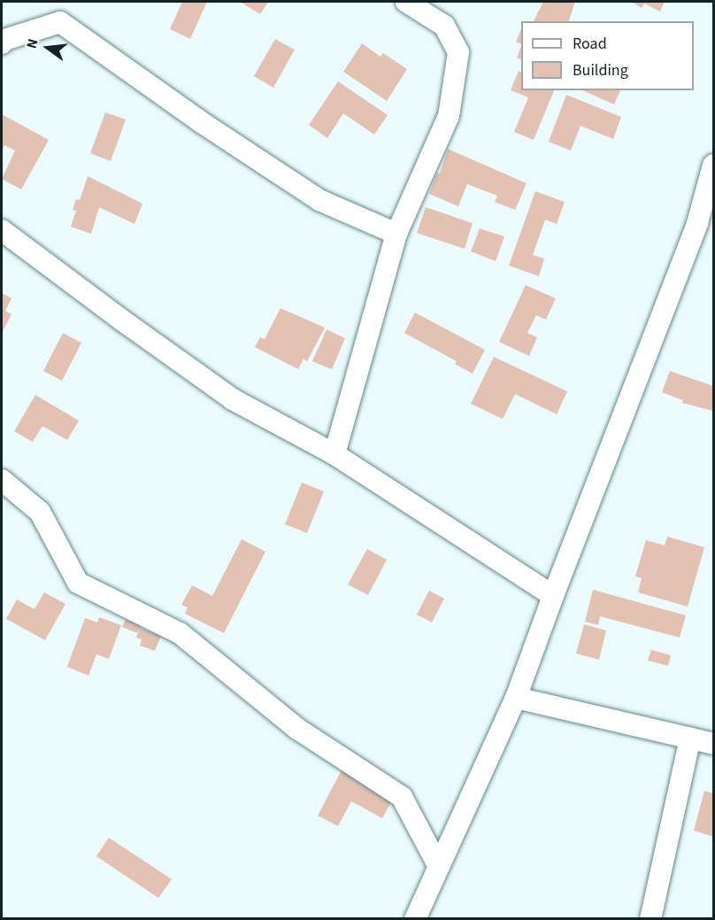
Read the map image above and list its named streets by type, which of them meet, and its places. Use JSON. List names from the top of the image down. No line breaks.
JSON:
{"legend":["Road","Building"],"north":"left"}
